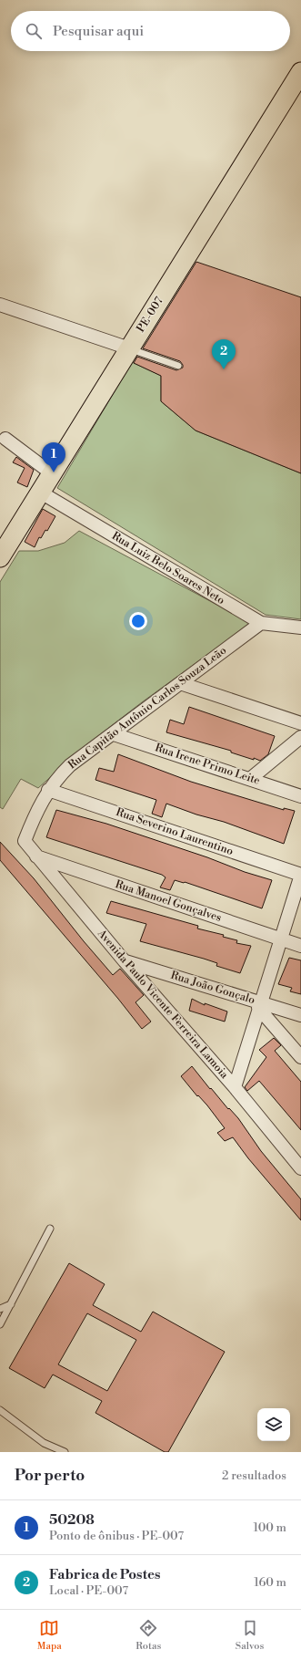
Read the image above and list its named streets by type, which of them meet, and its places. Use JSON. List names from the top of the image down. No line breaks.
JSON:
{"streets":{"main road":["PE-007"],"street":["Rua Luiz Belo Soares Neto","Rua Capitão Antônio Carlos Souza Leão","Rua Irene Primo Leite","Rua Severino Laurentino","Rua Manoel Gonçalves","Rua João Gonçalo","Avenida Paulo Vicente Ferreira Lamoia"]},"crossings":[["PE-007","Rua Luiz Belo Soares Neto"],["Rua Luiz Belo Soares Neto","Rua Capitão Antônio Carlos Souza Leão"],["Rua Capitão Antônio Carlos Souza Leão","Rua Irene Primo Leite"],["Rua Capitão Antônio Carlos Souza Leão","Rua Severino Laurentino"],["Rua Capitão Antônio Carlos Souza Leão","Avenida Paulo Vicente Ferreira Lamoia"],["Rua Manoel Gonçalves","Avenida Paulo Vicente Ferreira Lamoia"],["Rua João Gonçalo","Avenida Paulo Vicente Ferreira Lamoia"]],"page":{"search":"Pesquisar aqui","pins":["2","1"],"heading":["Por perto","2 resultados"],"list":[{"mark":"1","name":"50208","note":"Ponto de ônibus · PE-007","value":"100 m"},{"mark":"2","name":"Fabrica de Postes","note":"Local · PE-007","value":"160 m"}],"nav":["Mapa","Rotas","Salvos"]}}
